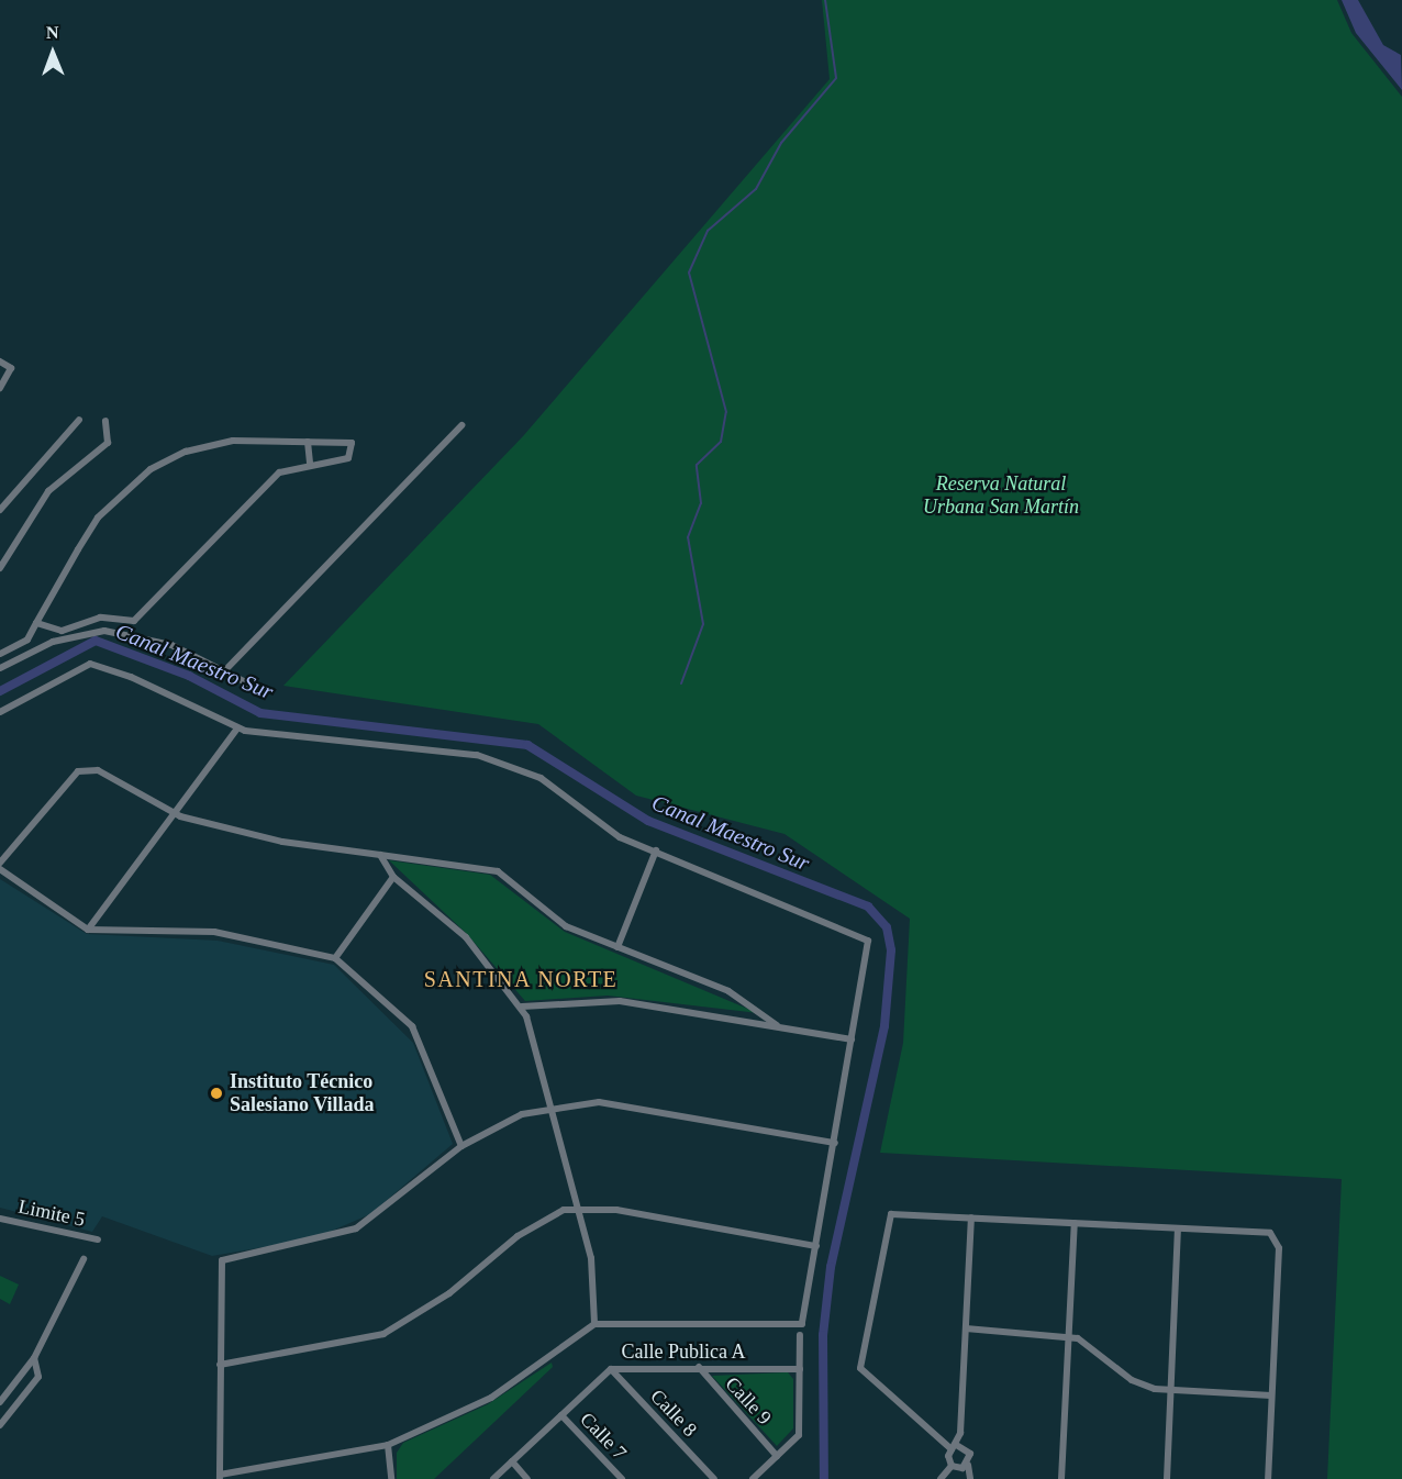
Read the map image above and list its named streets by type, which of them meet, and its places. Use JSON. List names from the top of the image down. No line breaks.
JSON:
{"streets":{"street":["Limite 5","Calle Publica A","Calle 9","Calle 8","Calle 7"]},"crossings":[["Calle Publica A","Calle 9"],["Calle Publica A","Calle 8"],["Calle Publica A","Calle 7"]],"districts":["SANTINA NORTE"],"water":["Canal Maestro Sur"],"parks":["Reserva Natural Urbana San Martín"],"places":["Instituto Técnico Salesiano Villada"],"north":"top"}
